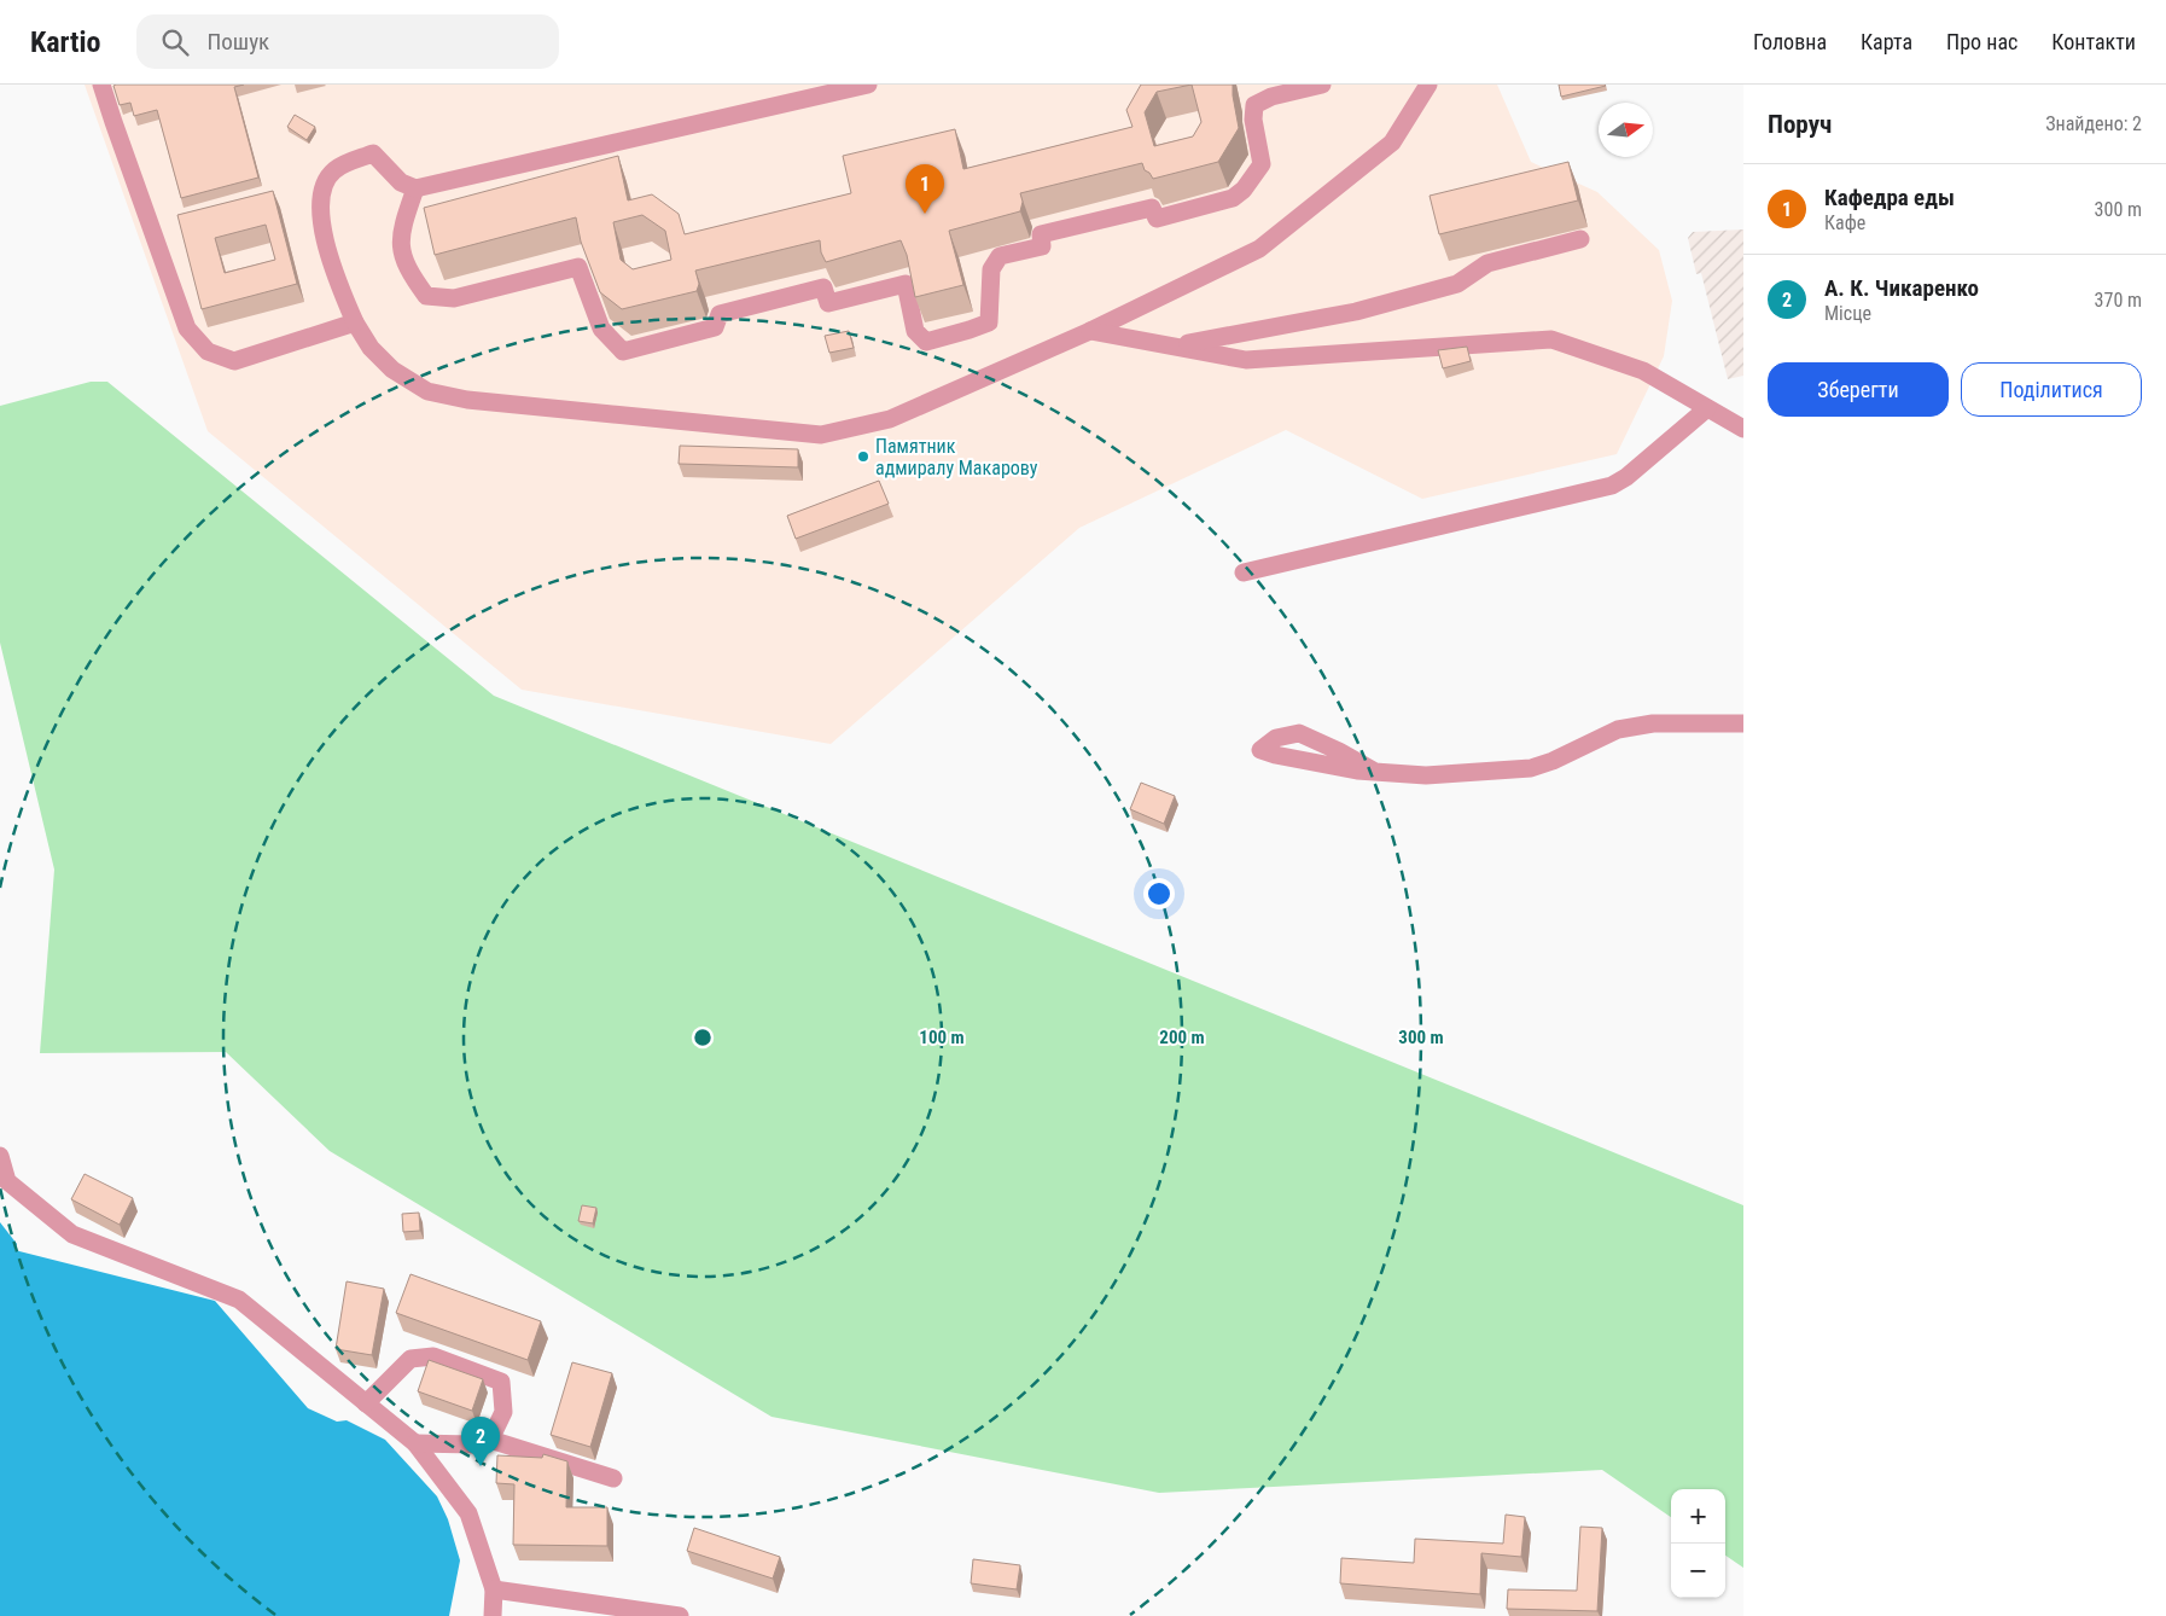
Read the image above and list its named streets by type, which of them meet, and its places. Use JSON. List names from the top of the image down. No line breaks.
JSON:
{"places":["Памятник адмиралу Макарову"],"north":"right","page":{"header":"Kartio","search":"Пошук","nav":["Головна","Карта","Про нас","Контакти"],"heading":["Поруч","Знайдено: 2"],"list":[{"mark":"1","name":"Кафедра еды","note":"Кафе","value":"300 m"},{"mark":"2","name":"А. К. Чикаренко","note":"Місце","value":"370 m"}],"pins":["1","2"],"buttons":["Зберегти","Поділитися"],"map_buttons":["+","−"]},"rings":["100 m","200 m","300 m"]}
